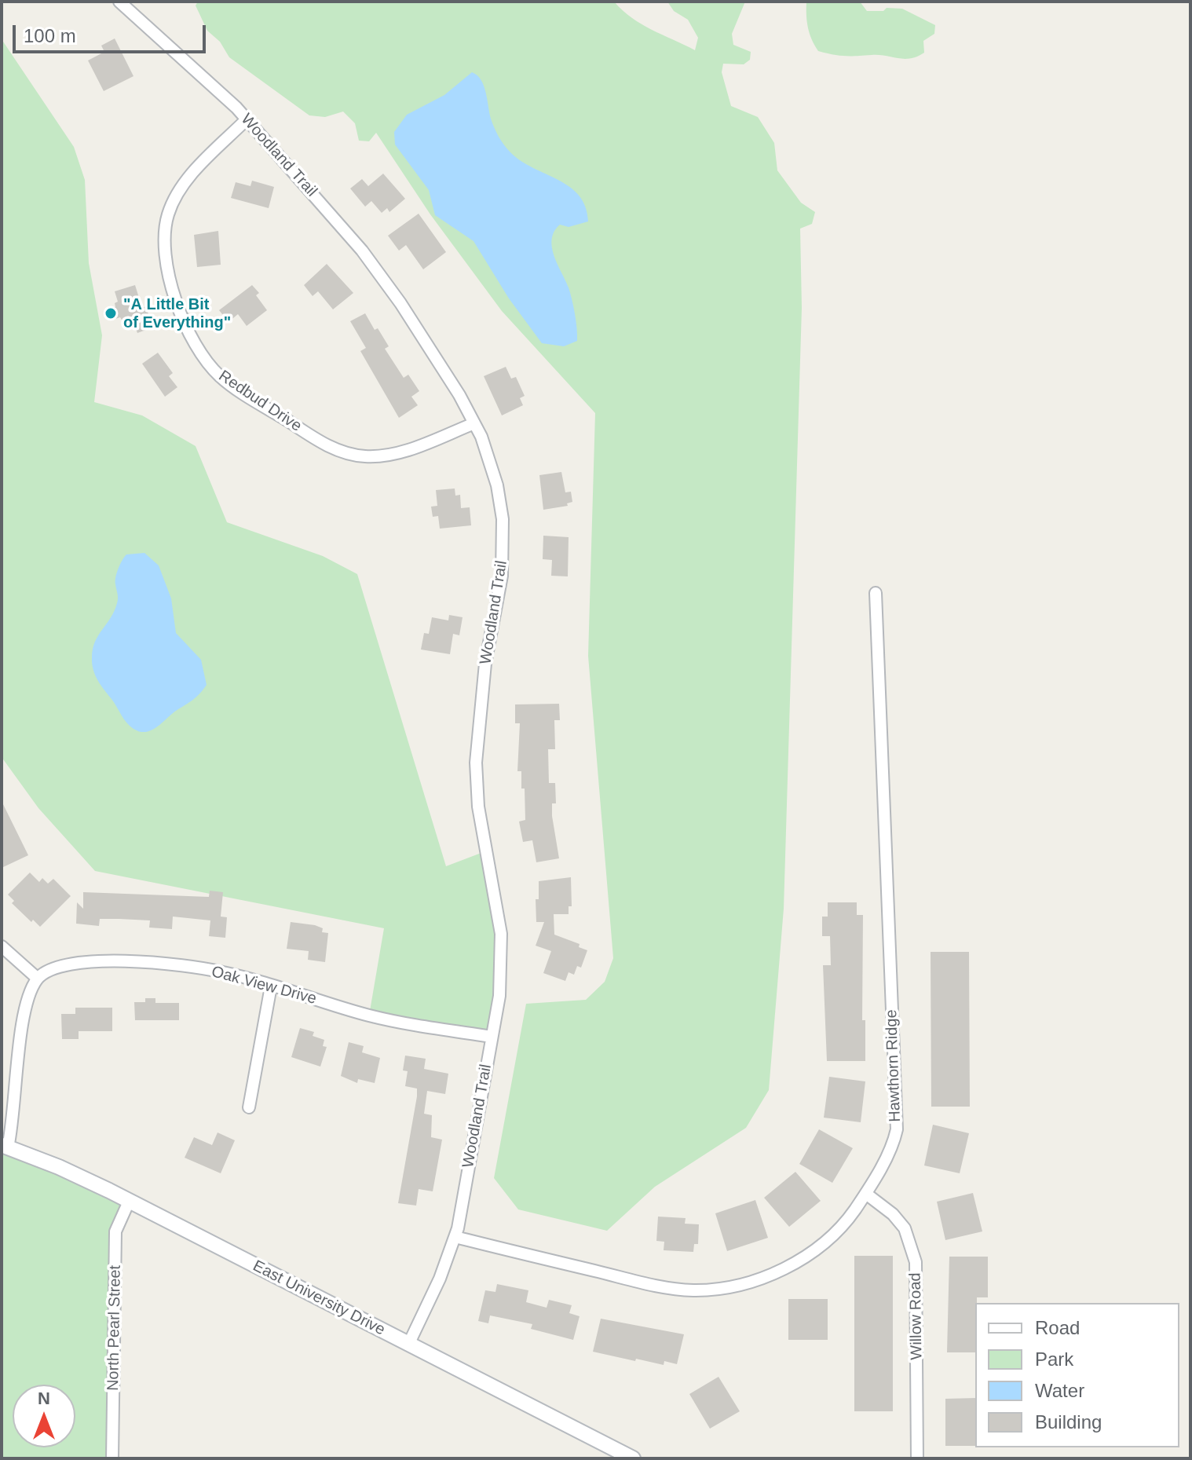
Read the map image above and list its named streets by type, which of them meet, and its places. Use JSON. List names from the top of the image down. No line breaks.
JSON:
{"streets":{"main road":["East University Drive"],"street":["Woodland Trail","Redbud Drive","Oak View Drive","Hawthorn Ridge","Willow Road","North Pearl Street"]},"crossings":[["Woodland Trail","Redbud Drive"],["Woodland Trail","Oak View Drive"],["Woodland Trail","Hawthorn Ridge"],["Woodland Trail","East University Drive"],["Hawthorn Ridge","Willow Road"],["East University Drive","North Pearl Street"]],"places":["\"A Little Bit of Everything\""],"legend":["Road","Park","Water","Building"],"scale_bar":"100 m","north":"top"}
